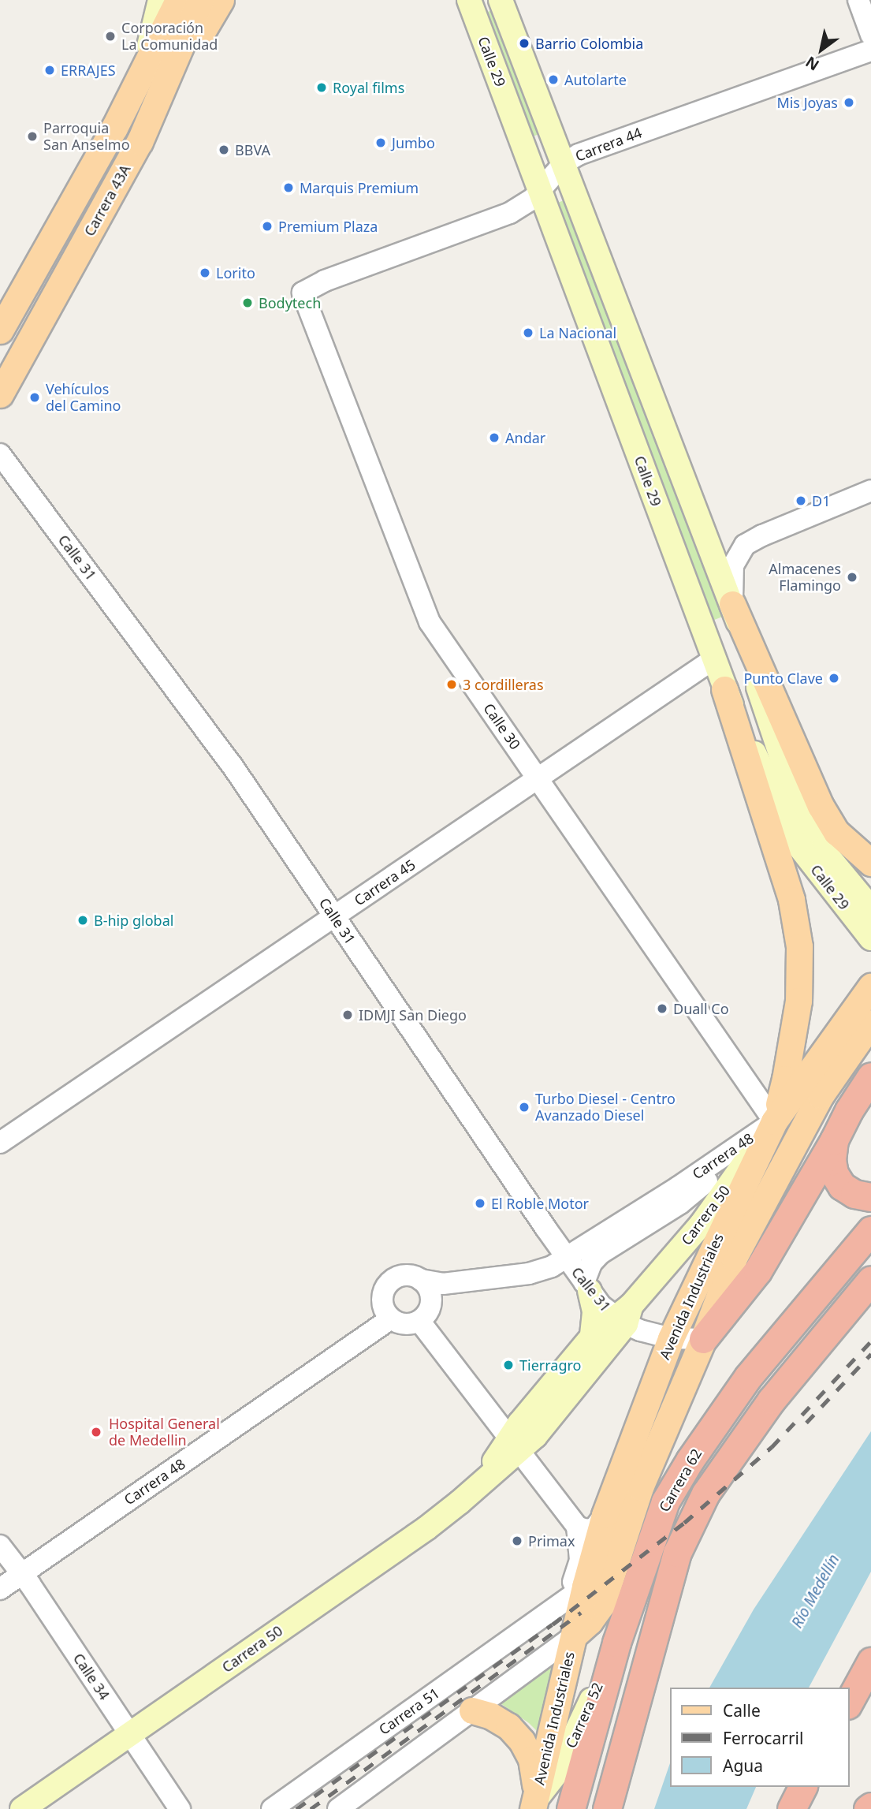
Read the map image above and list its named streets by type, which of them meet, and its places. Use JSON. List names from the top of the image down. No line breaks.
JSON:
{"streets":{"highway":["Carrera 62"],"main road":["Calle 29","Carrera 43A","Carrera 50","Avenida Industriales","Carrera 52"],"street":["Carrera 44","Calle 31","Calle 30","Carrera 45","Carrera 48","Calle 34","Carrera 51"]},"crossings":[["Calle 29","Carrera 44"],["Calle 29","Carrera 45"],["Carrera 44","Calle 30"],["Calle 31","Carrera 45"],["Calle 31","Carrera 48"],["Calle 31","Carrera 50"],["Calle 31","Avenida Industriales"],["Calle 30","Carrera 45"],["Calle 30","Carrera 48"],["Calle 30","Carrera 50"],["Calle 30","Avenida Industriales"],["Carrera 48","Carrera 50"],["Carrera 48","Avenida Industriales"],["Carrera 48","Calle 34"],["Carrera 50","Avenida Industriales"],["Carrera 50","Calle 34"],["Avenida Industriales","Carrera 51"],["Avenida Industriales","Carrera 52"],["Carrera 62","Carrera 52"]],"water":["Río Medellín"],"places":["Corporación La Comunidad","Barrio Colombia","ERRAJES","Autolarte","Royal films","Mis Joyas","Parroquia San Anselmo","Jumbo","BBVA","Marquis Premium","Premium Plaza","Lorito","Bodytech","La Nacional","Vehículos del Camino","Andar","D1","Almacenes Flamingo","Punto Clave","3 cordilleras","B-hip global","Duall Co","IDMJI San Diego","Turbo Diesel - Centro Avanzado Diesel","El Roble Motor","Tierragro","Hospital General de Medellin","Primax"],"legend":["Calle","Ferrocarril","Agua"],"north":"bottom left"}
